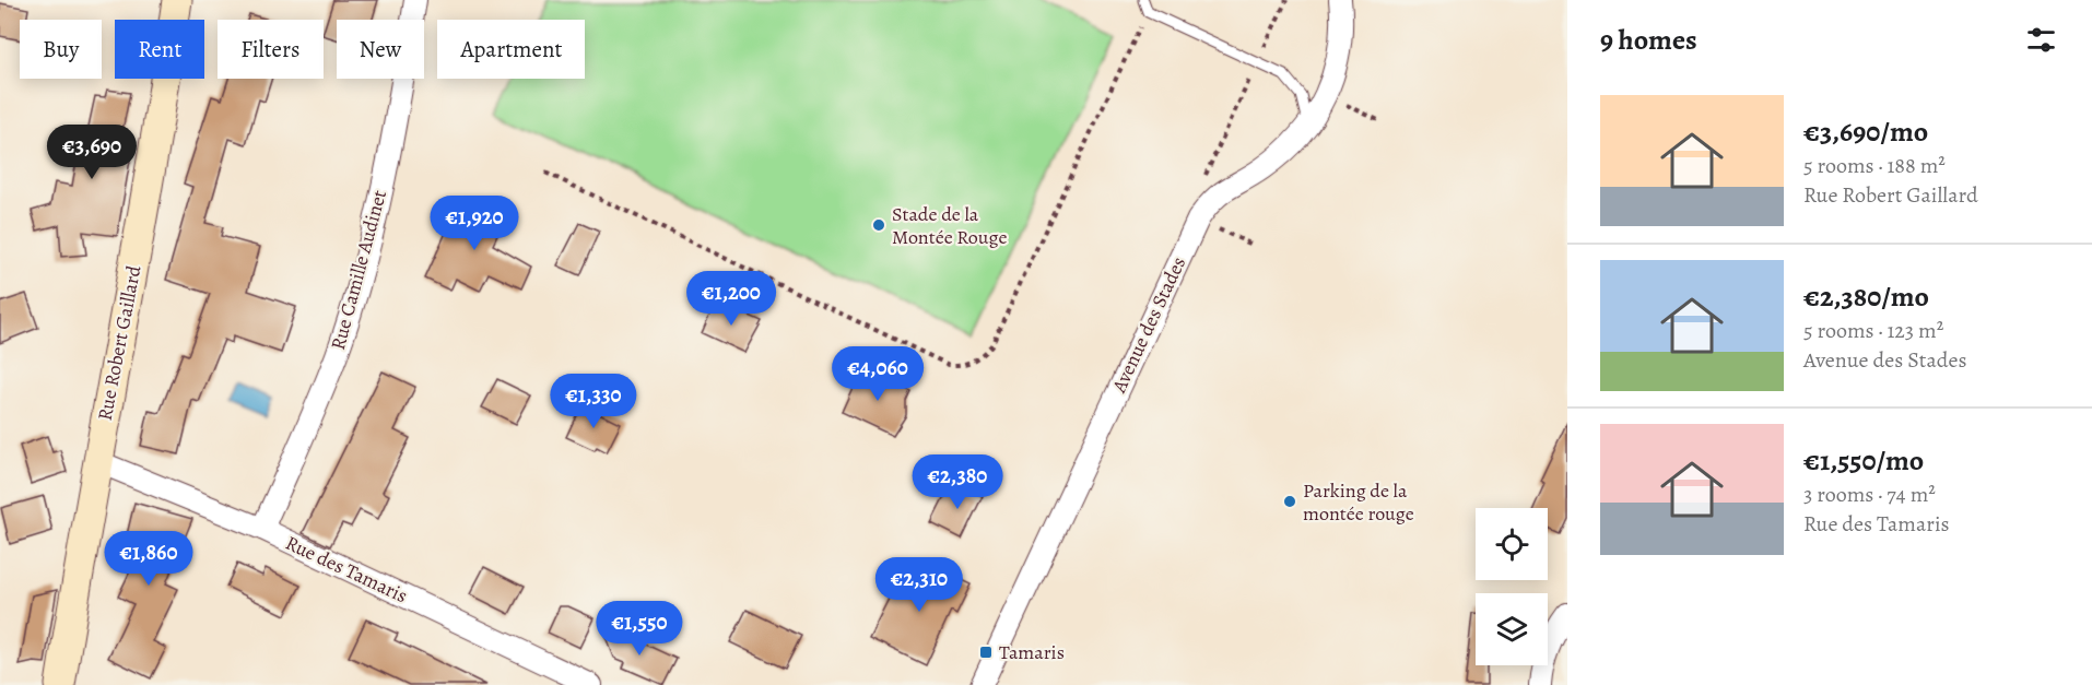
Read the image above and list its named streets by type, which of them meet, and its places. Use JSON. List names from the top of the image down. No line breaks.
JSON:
{"streets":{"street":["Rue Camille Audinet","Avenue des Stades","Rue Robert Gaillard","Rue des Tamaris"]},"crossings":[["Rue Camille Audinet","Rue des Tamaris"],["Rue Robert Gaillard","Rue des Tamaris"]],"places":{"other":["Stade de la Montée Rouge","Parking de la montée rouge"],"transit":["Tamaris"]},"page":{"heading":"9 homes","chip":["Buy","Rent","Filters","New","Apartment"],"list":[{"name":"€3,690/mo","note":"5 rooms · 188 m² · Rue Robert Gaillard"},{"name":"€2,380/mo","note":"5 rooms · 123 m² · Avenue des Stades"},{"name":"€1,550/mo","note":"3 rooms · 74 m² · Rue des Tamaris"}],"price":["€3,690","€1,920","€1,200","€4,060","€1,330","€2,380","€1,860","€2,310","€1,550"]}}
